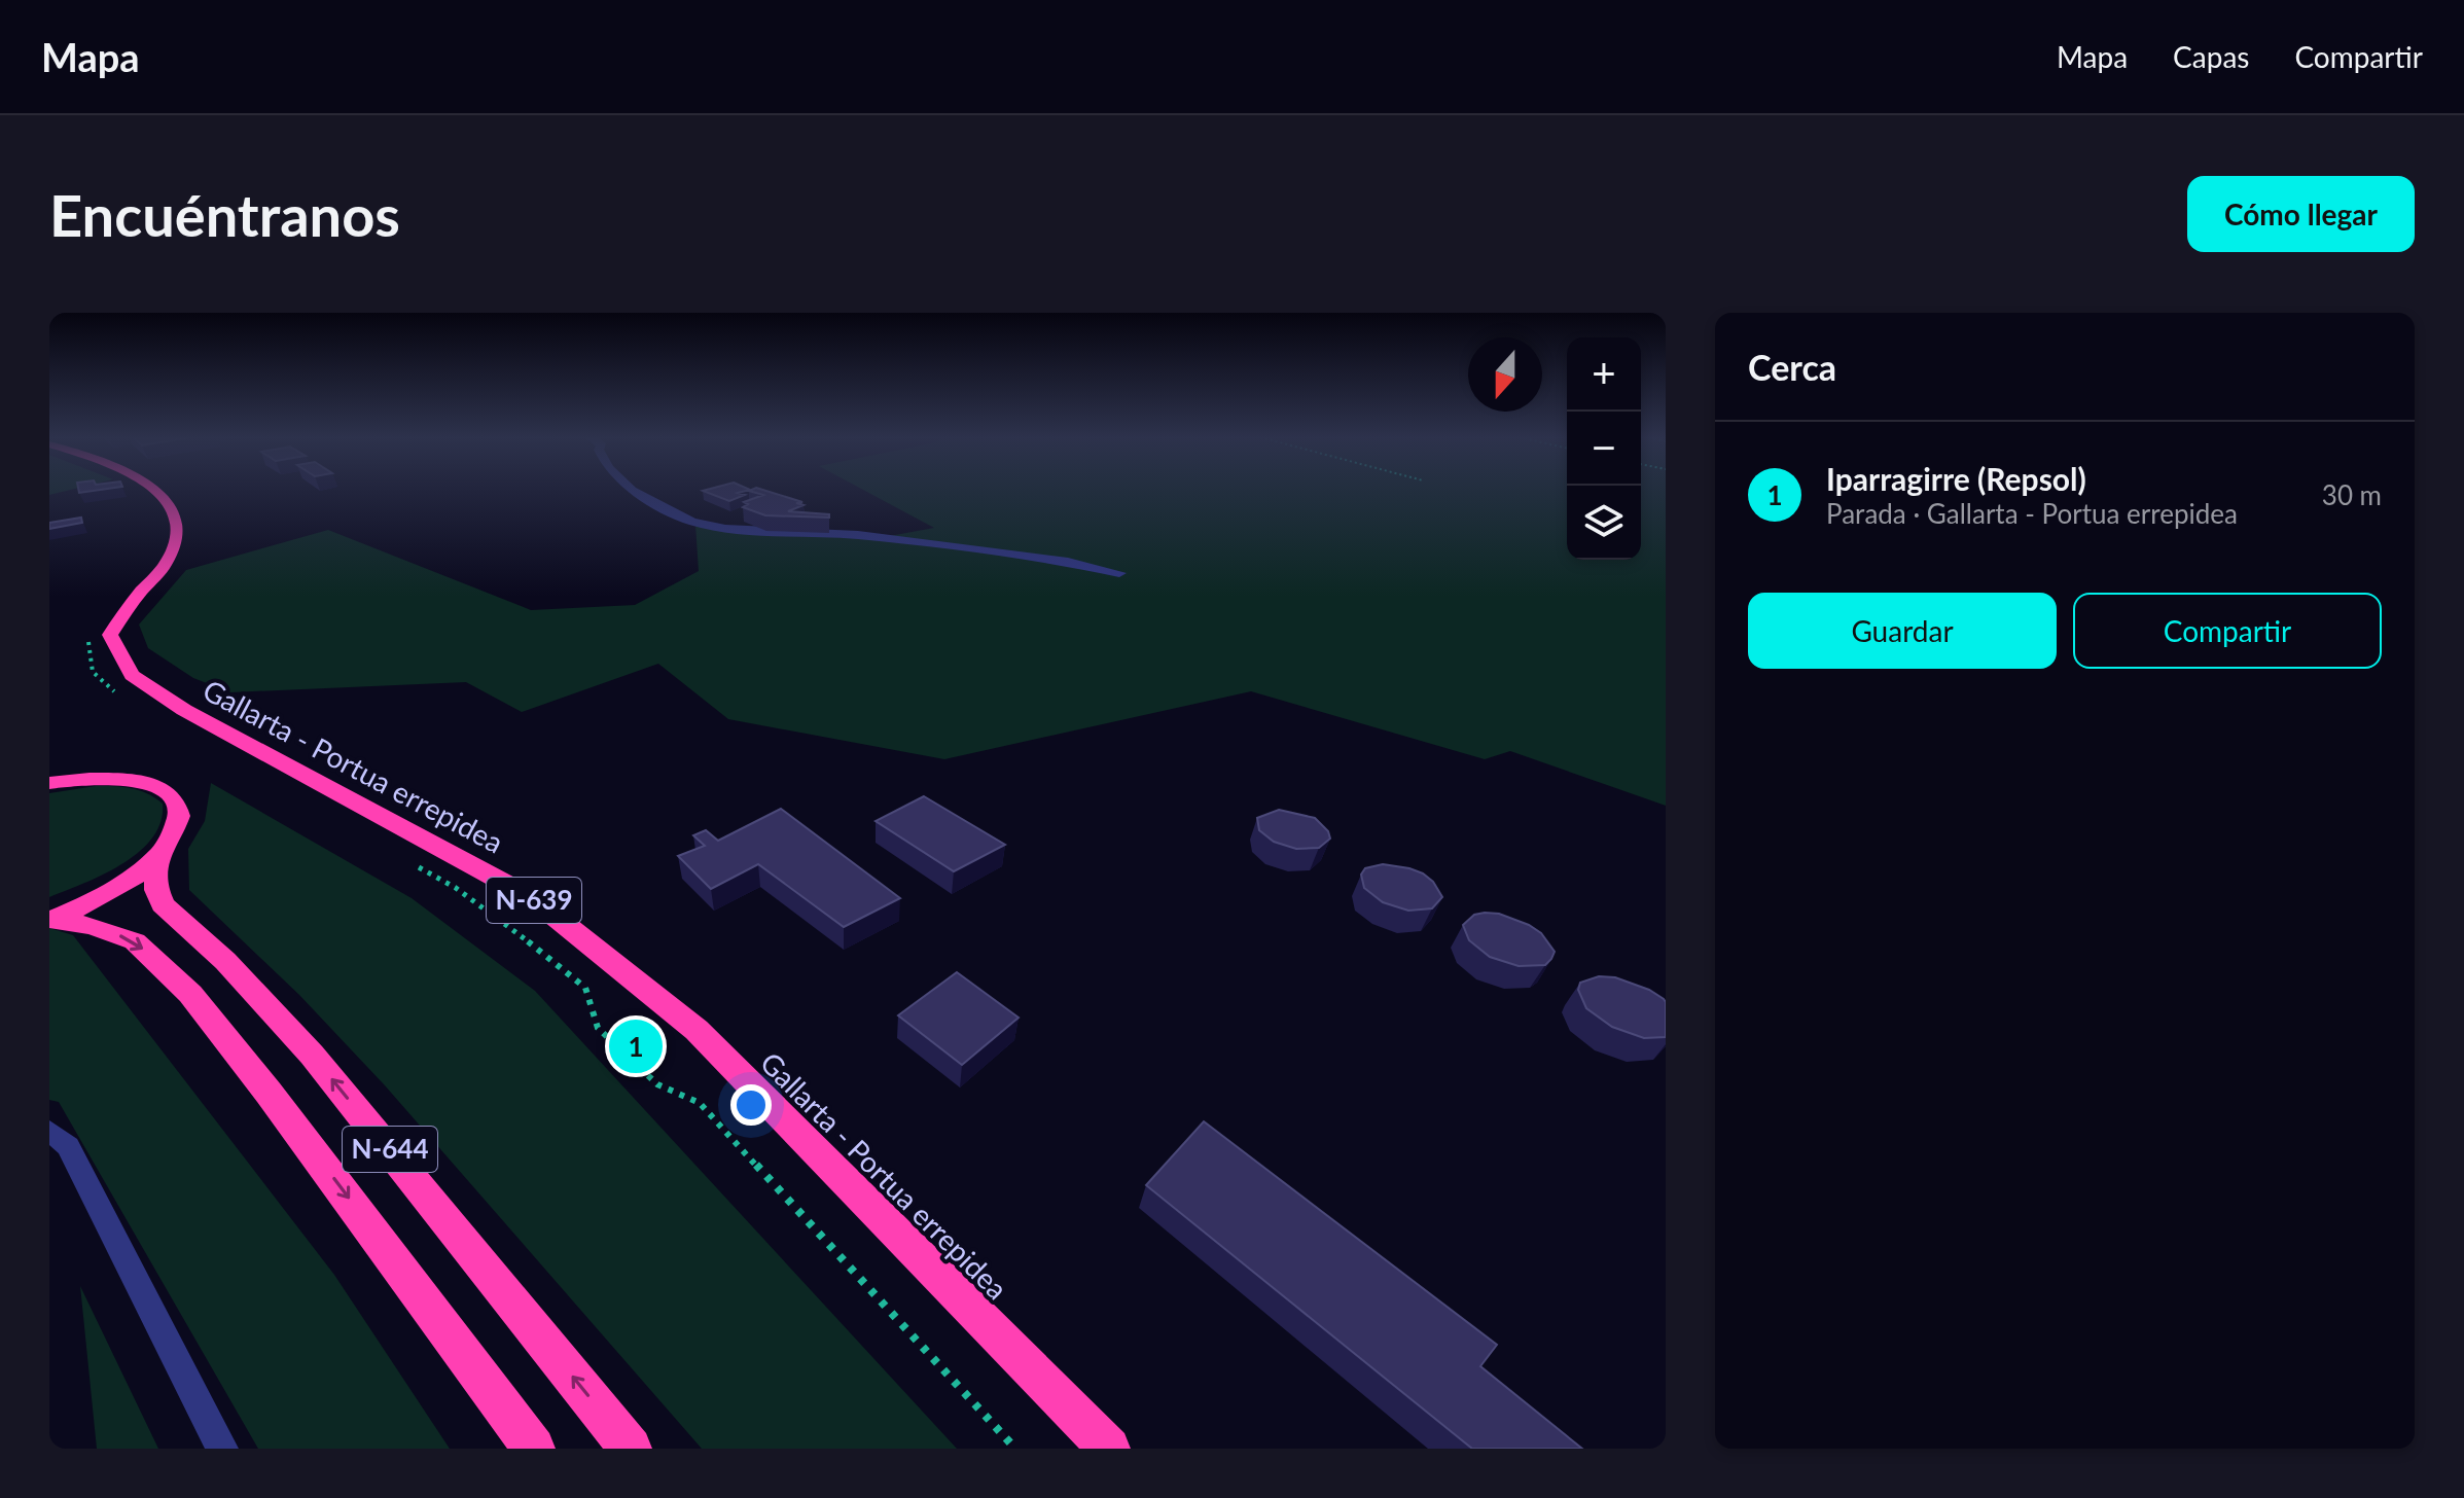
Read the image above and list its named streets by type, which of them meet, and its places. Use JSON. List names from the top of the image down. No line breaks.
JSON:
{"streets":{"highway":["Gallarta - Portua errepidea","N-639","N-644"]},"north":"bottom","page":{"header":"Mapa","nav":["Mapa","Capas","Compartir"],"buttons":["Cómo llegar",["Guardar","Compartir"]],"title":"Encuéntranos","heading":"Cerca","map_buttons":["+","−"],"list":[{"mark":"1","name":"Iparragirre (Repsol)","note":"Parada · Gallarta - Portua errepidea","value":"30 m"}],"pins":"1"}}
